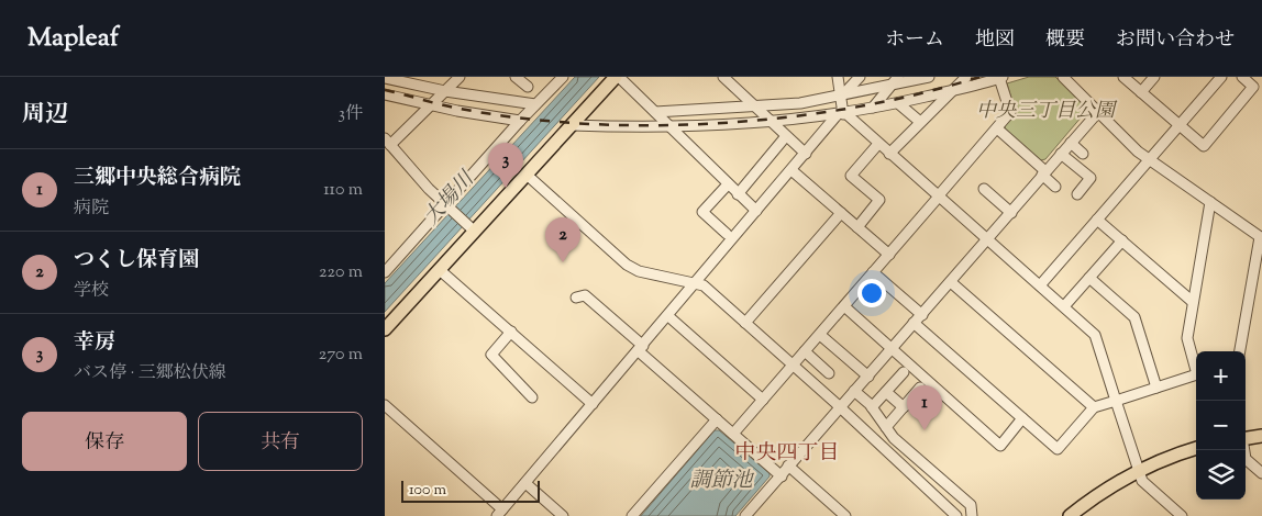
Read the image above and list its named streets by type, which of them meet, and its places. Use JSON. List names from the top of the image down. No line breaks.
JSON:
{"districts":["中央四丁目"],"water":["大場川","調節池"],"parks":["中央三丁目公園"],"scale_bar":"100 m","page":{"header":"Mapleaf","nav":["ホーム","地図","概要","お問い合わせ"],"heading":["周辺","3件"],"pins":["3","2","1"],"list":[{"mark":"1","name":"三郷中央総合病院","note":"病院","value":"110 m"},{"mark":"2","name":"つくし保育園","note":"学校","value":"220 m"},{"mark":"3","name":"幸房","note":"バス停 · 三郷松伏線","value":"270 m"}],"map_buttons":["+","−"],"buttons":["保存","共有"],"scale":"100 m"}}
